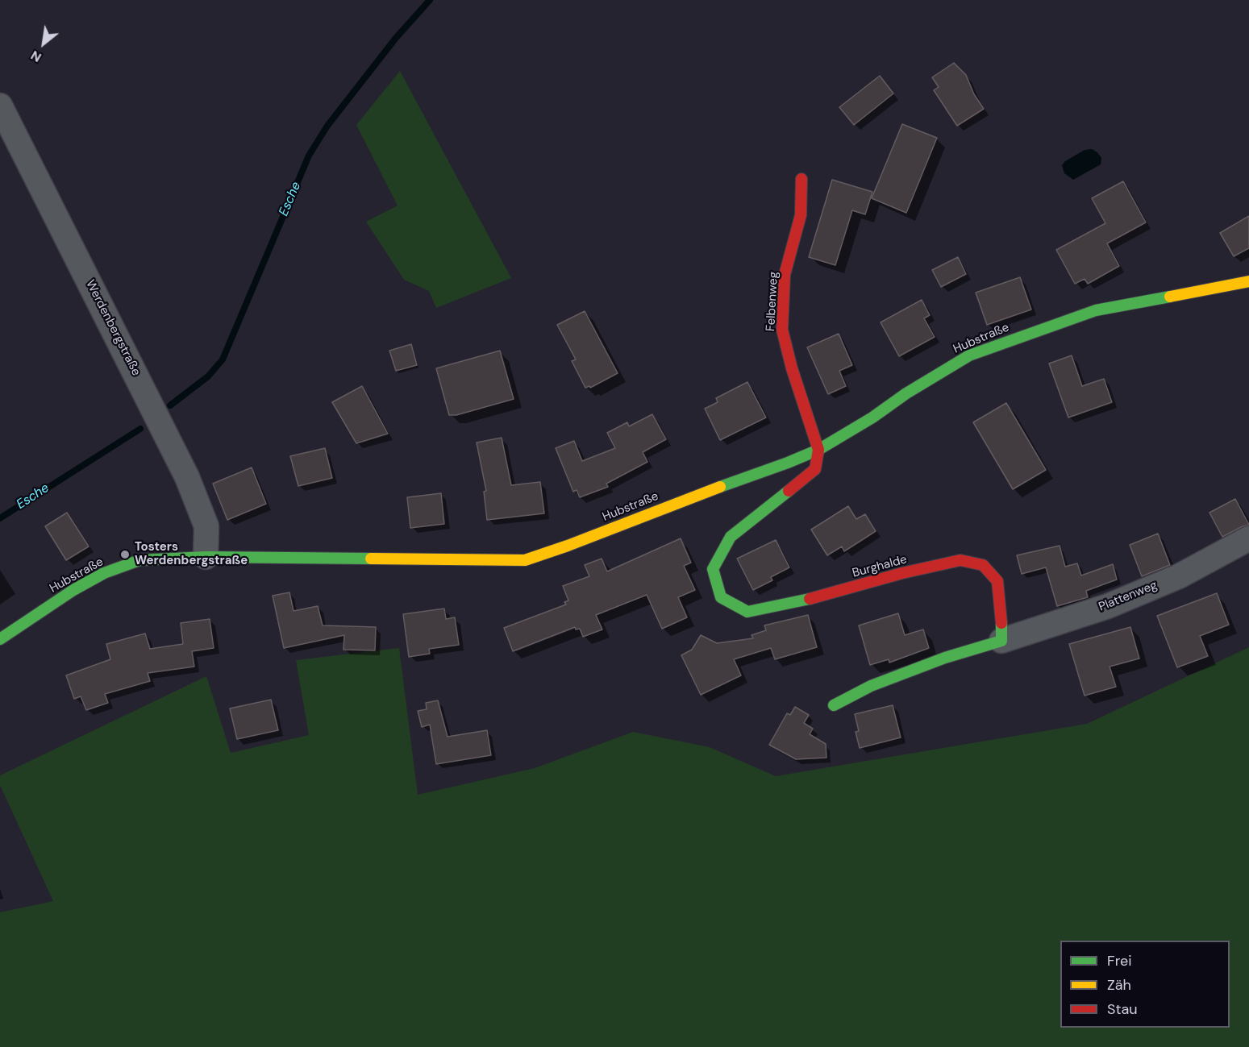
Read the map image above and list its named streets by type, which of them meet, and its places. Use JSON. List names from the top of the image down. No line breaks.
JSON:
{"streets":{"street":["Felbenweg","Werdenbergstraße","Hubstraße","Burghalde","Plattenweg"]},"crossings":[["Felbenweg","Hubstraße"],["Felbenweg","Burghalde"],["Werdenbergstraße","Hubstraße"],["Hubstraße","Burghalde"],["Burghalde","Plattenweg"]],"water":["Esche"],"places":["Tosters Werdenbergstraße"],"legend":["Frei","Zäh","Stau"],"north":"bottom left"}
